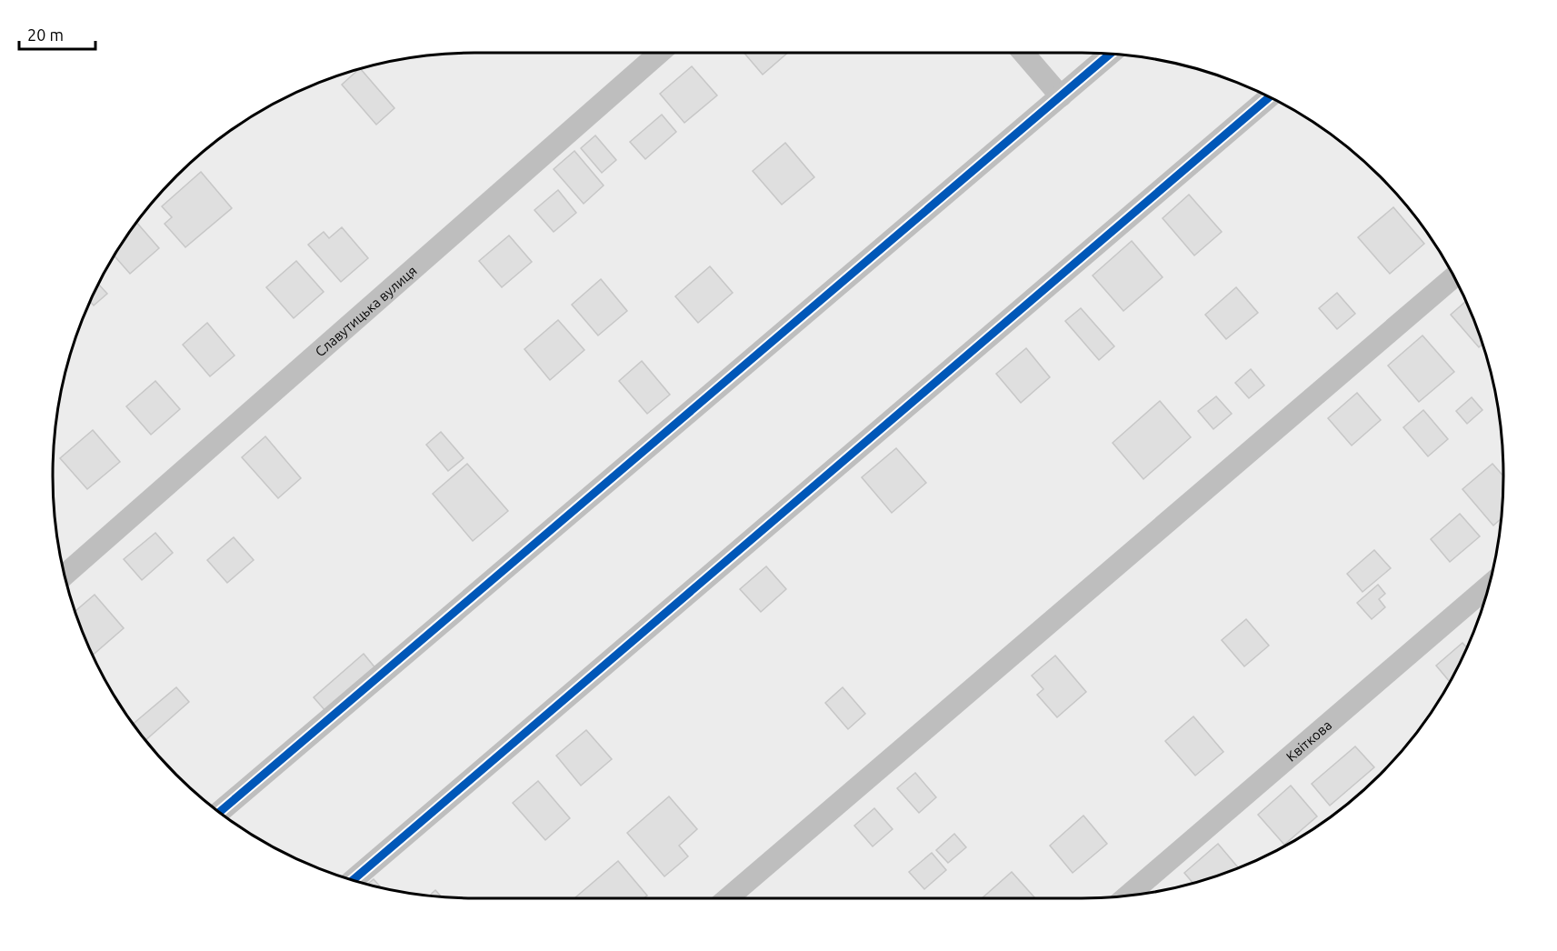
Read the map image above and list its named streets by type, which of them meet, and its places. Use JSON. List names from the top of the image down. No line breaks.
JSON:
{"streets":{"street":["Славутицька вулиця","Квіткова"]},"scale_bar":"20 m"}
